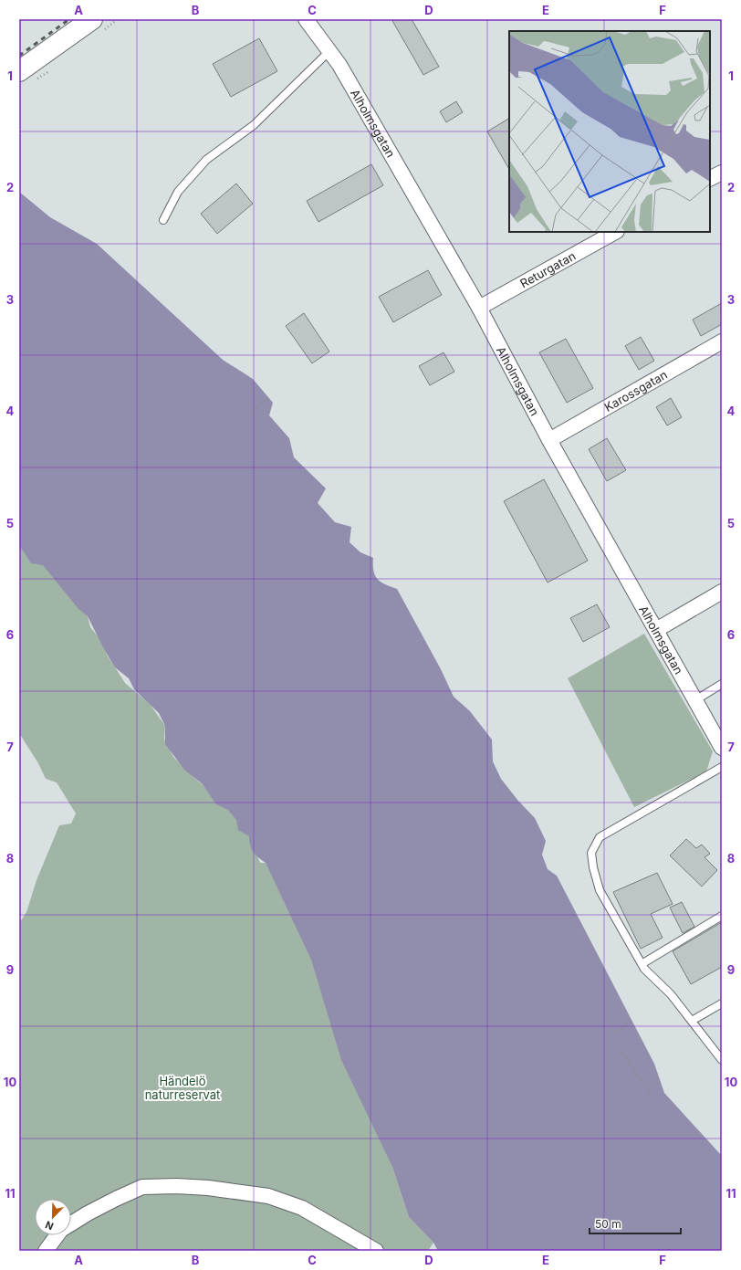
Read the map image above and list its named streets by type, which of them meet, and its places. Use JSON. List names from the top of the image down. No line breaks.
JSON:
{"streets":{"street":["Alholmsgatan","Returgatan","Karossgatan"]},"crossings":[["Alholmsgatan","Returgatan"],["Alholmsgatan","Karossgatan"]],"parks":["Händelö naturreservat"],"scale_bar":"50 m","north":"bottom left","grid":{"columns":["A","B","C","D","E","F"],"rows":["1","2","3","4","5","6","7","8","9","10","11"]}}
